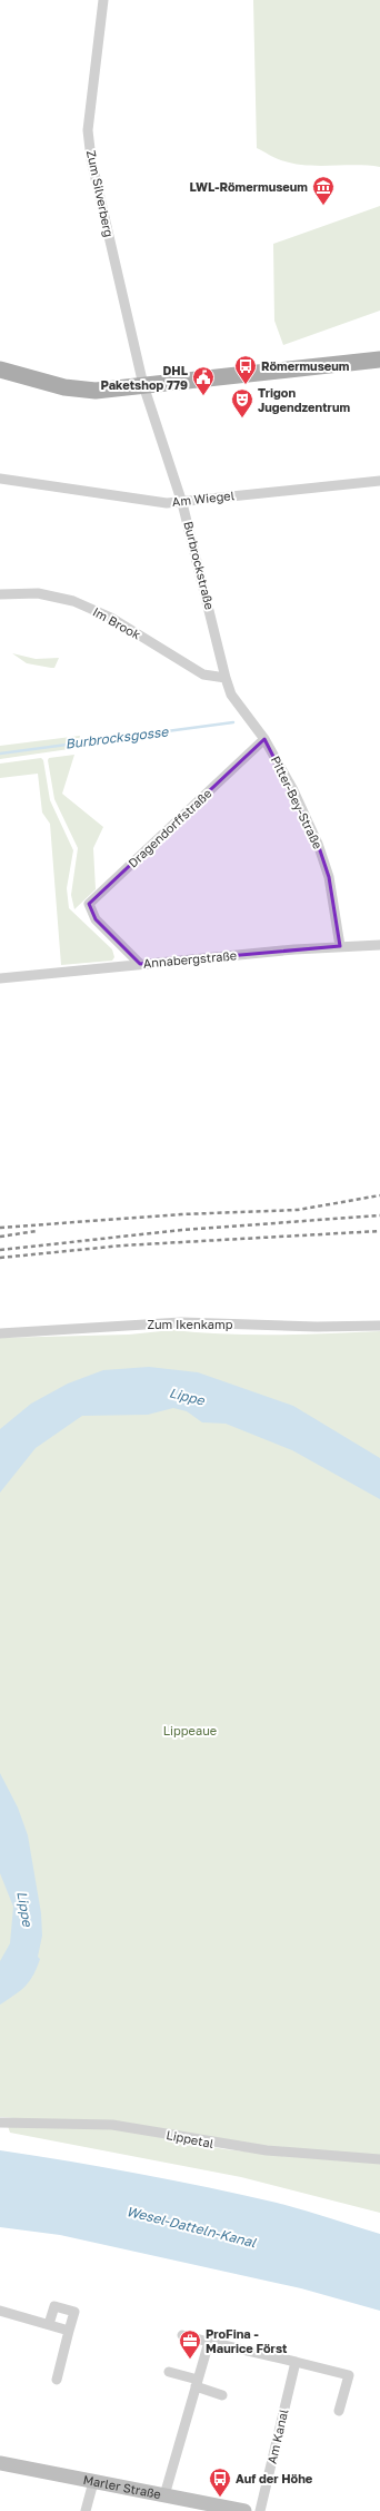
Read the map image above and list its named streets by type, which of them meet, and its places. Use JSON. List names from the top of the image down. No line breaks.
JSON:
{"streets":{"main road":["Marler Straße"],"street":["Zum Silverberg","Am Wiegel","Burbrockstraße","Im Brook","Pitter-Bey-Straße","Dragendorffstraße","Annabergstraße","Zum Ikenkamp","Lippetal","Am Kanal"]},"crossings":[["Zum Silverberg","Burbrockstraße"],["Am Wiegel","Burbrockstraße"],["Burbrockstraße","Im Brook"],["Burbrockstraße","Pitter-Bey-Straße"],["Burbrockstraße","Dragendorffstraße"],["Pitter-Bey-Straße","Dragendorffstraße"],["Pitter-Bey-Straße","Annabergstraße"],["Dragendorffstraße","Annabergstraße"]],"water":["Burbrocksgosse","Lippe","Wesel-Datteln-Kanal"],"parks":["Lippeaue"],"places":{"museum":["LWL-Römermuseum"],"bus stop":["Römermuseum","Auf der Höhe"],"public building":["DHL Paketshop 779"],"theatre":["Trigon Jugendzentrum"],"office":["ProFina - Maurice Först"]}}
